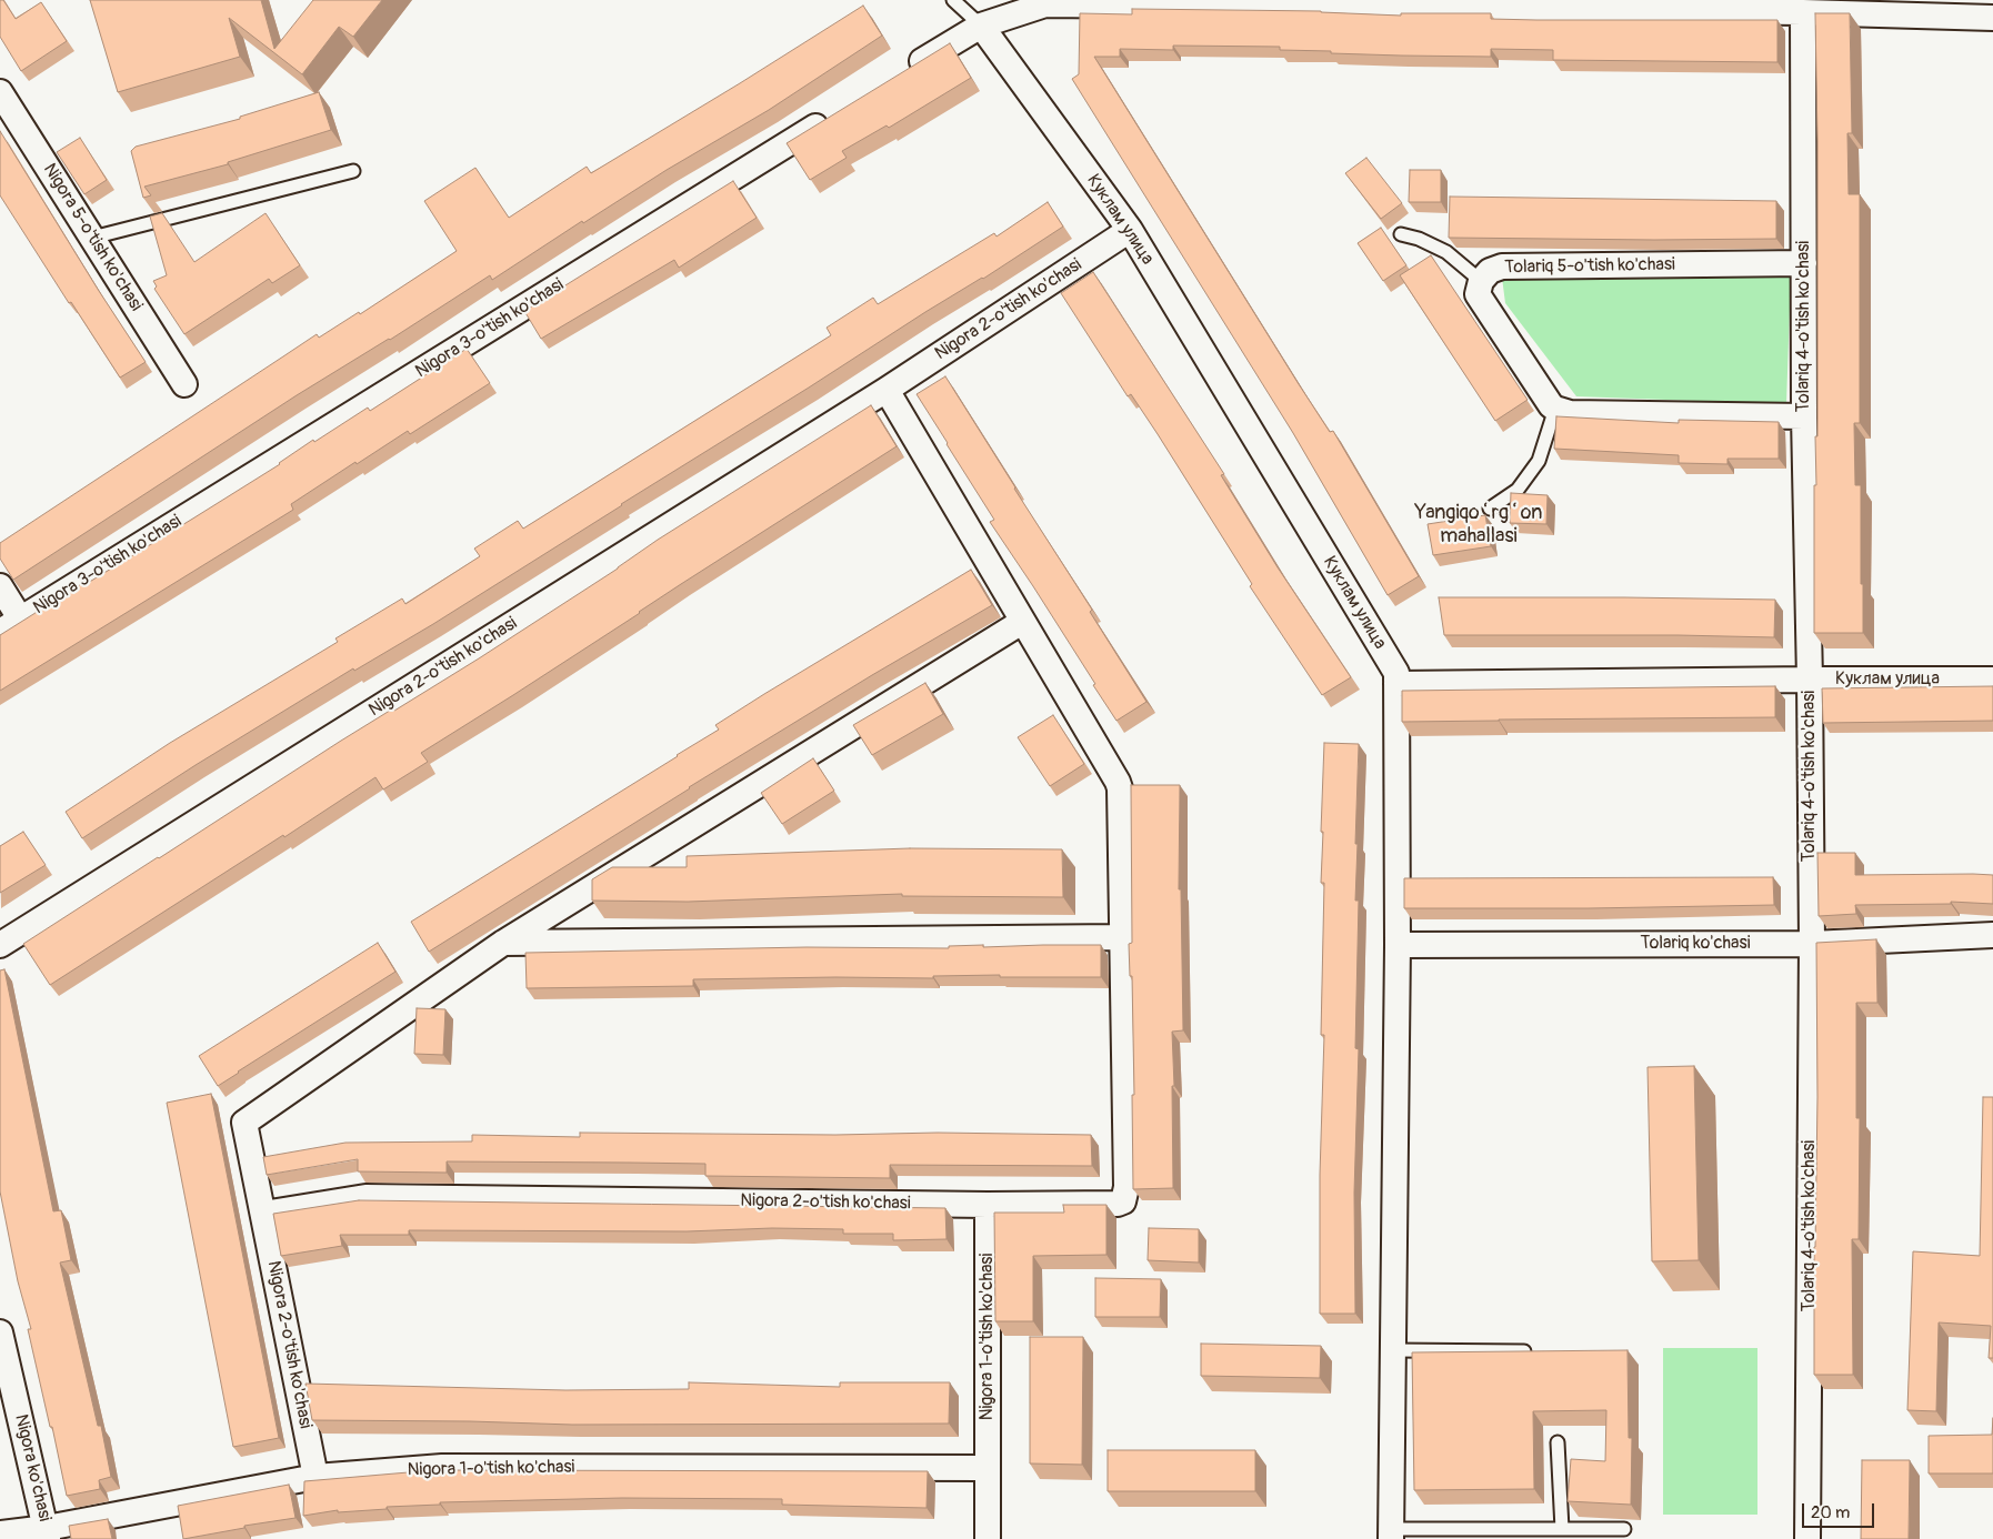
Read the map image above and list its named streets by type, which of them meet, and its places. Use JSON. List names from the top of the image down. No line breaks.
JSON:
{"streets":{"street":["Куклам улица","Nigora 5-o'tish ko'chasi","Tolariq 5-o'tish ko'chasi","Nigora 2-o'tish ko'chasi","Tolariq 4-o'tish ko'chasi","Nigora 3-o'tish ko'chasi","Tolariq ko'chasi","Nigora 1-o'tish ko'chasi","Nigora ko'chasi"]},"crossings":[["Куклам улица","Nigora 2-o'tish ko'chasi"],["Куклам улица","Tolariq 4-o'tish ko'chasi"],["Tolariq 5-o'tish ko'chasi","Tolariq 4-o'tish ko'chasi"],["Nigora 2-o'tish ko'chasi","Nigora 1-o'tish ko'chasi"],["Tolariq 4-o'tish ko'chasi","Tolariq ko'chasi"],["Nigora 1-o'tish ko'chasi","Nigora ko'chasi"]],"districts":["Yangiqoʻrgʻon mahallasi"],"scale_bar":"20 m"}
